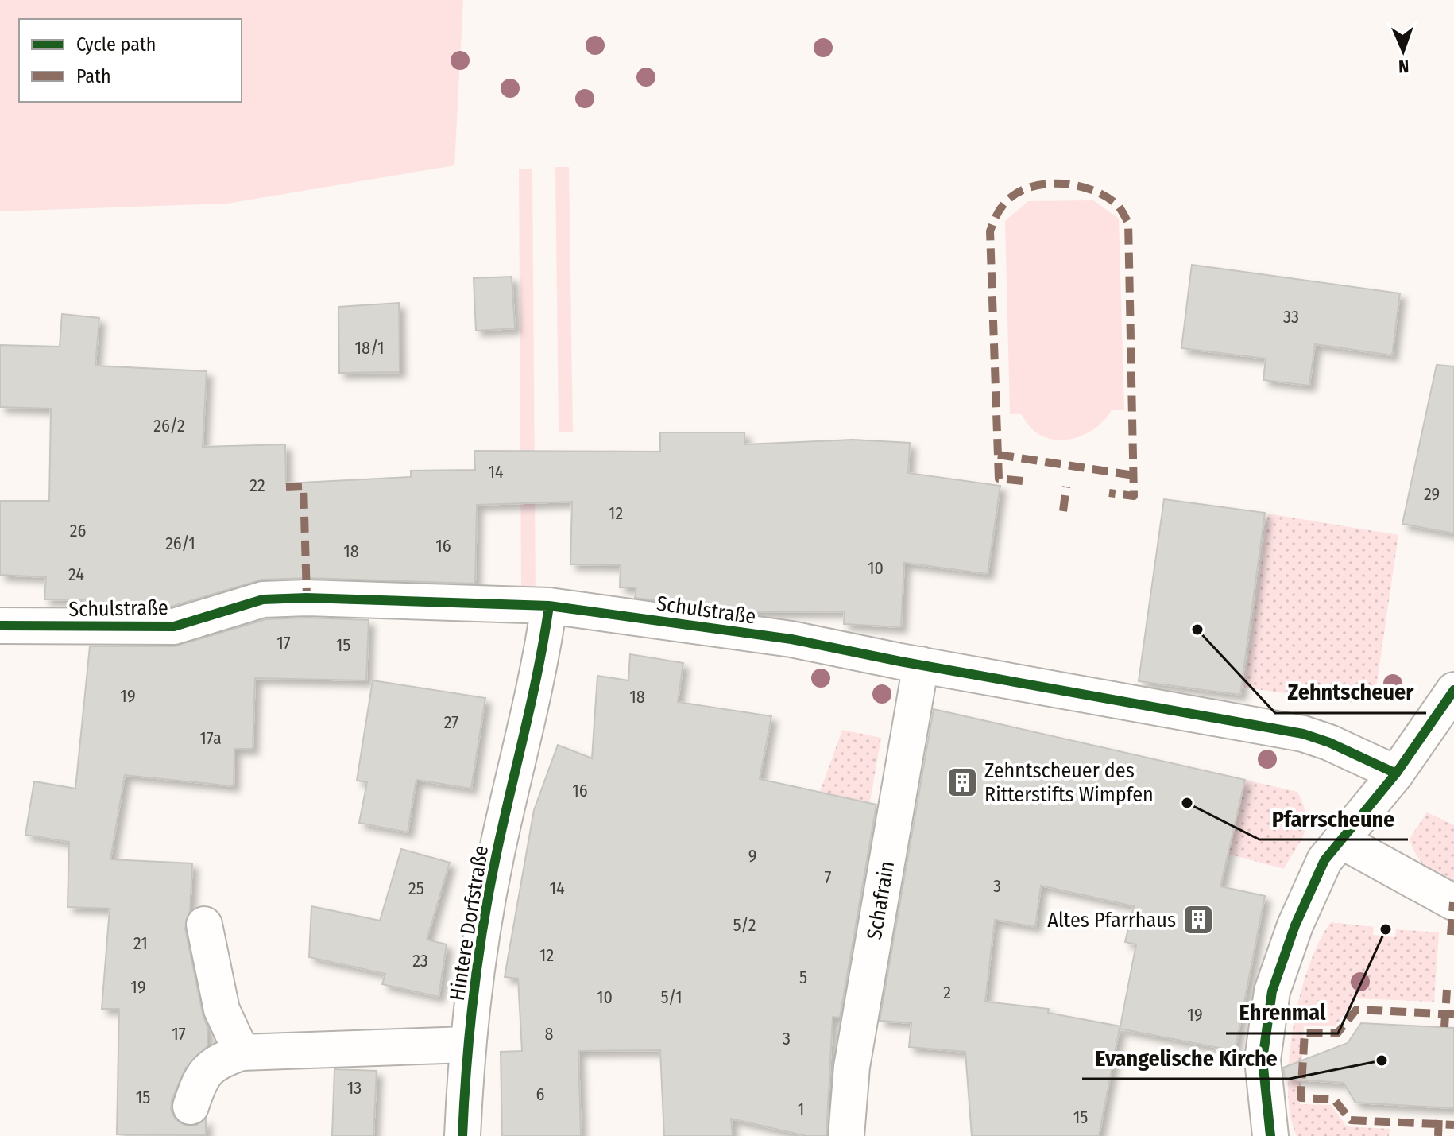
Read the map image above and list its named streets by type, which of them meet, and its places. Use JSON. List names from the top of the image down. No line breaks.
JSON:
{"streets":{"street":["Schulstraße","Schafrain","Hintere Dorfstraße"]},"crossings":[["Schulstraße","Schafrain"],["Schulstraße","Hintere Dorfstraße"]],"places":{"other":["Zehntscheuer","Pfarrscheune","Ehrenmal","Evangelische Kirche"],"building":["Zehntscheuer des Ritterstifts Wimpfen","Altes Pfarrhaus"]},"house_numbers":["33","18/1","26/2","14","22","29","12","26","26/1","16","18","10","24","17","15","19","18","27","17a","16","9","7","3","25","14","5/2","21","12","23","5","19","2","10","5/1","19","17","8","3","13","6","15","1","15"],"legend":["Cycle path","Path"],"north":"bottom"}
